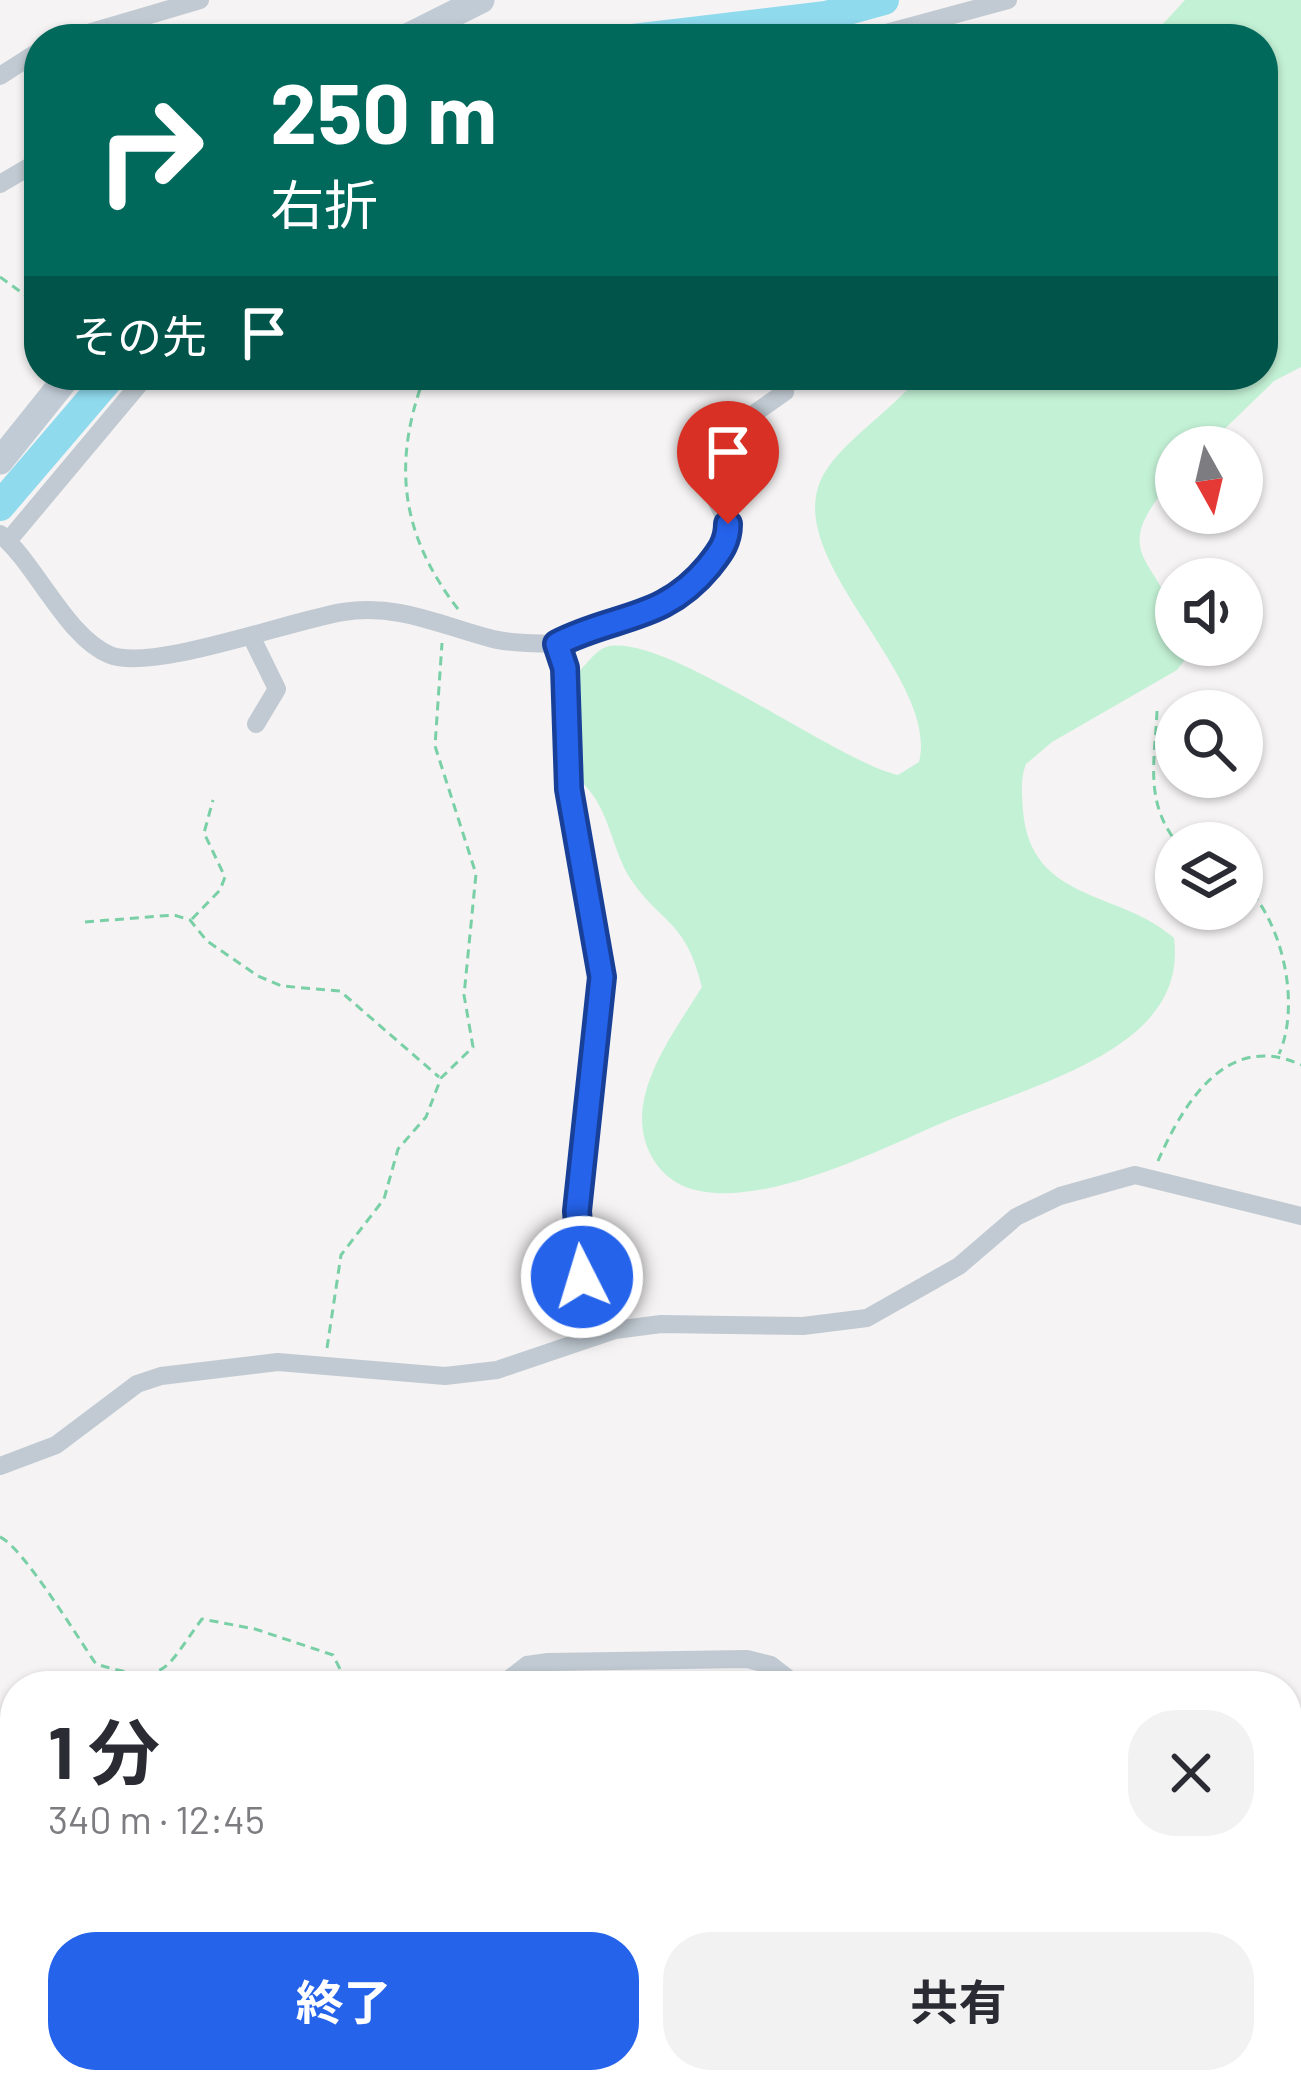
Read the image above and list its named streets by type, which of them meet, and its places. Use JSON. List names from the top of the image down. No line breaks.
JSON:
{"north":"bottom","page":{"turn":["250 m","右折"],"then":"その先","heading":["1 分","340 m · 12:45"],"buttons":["終了","共有"]}}
